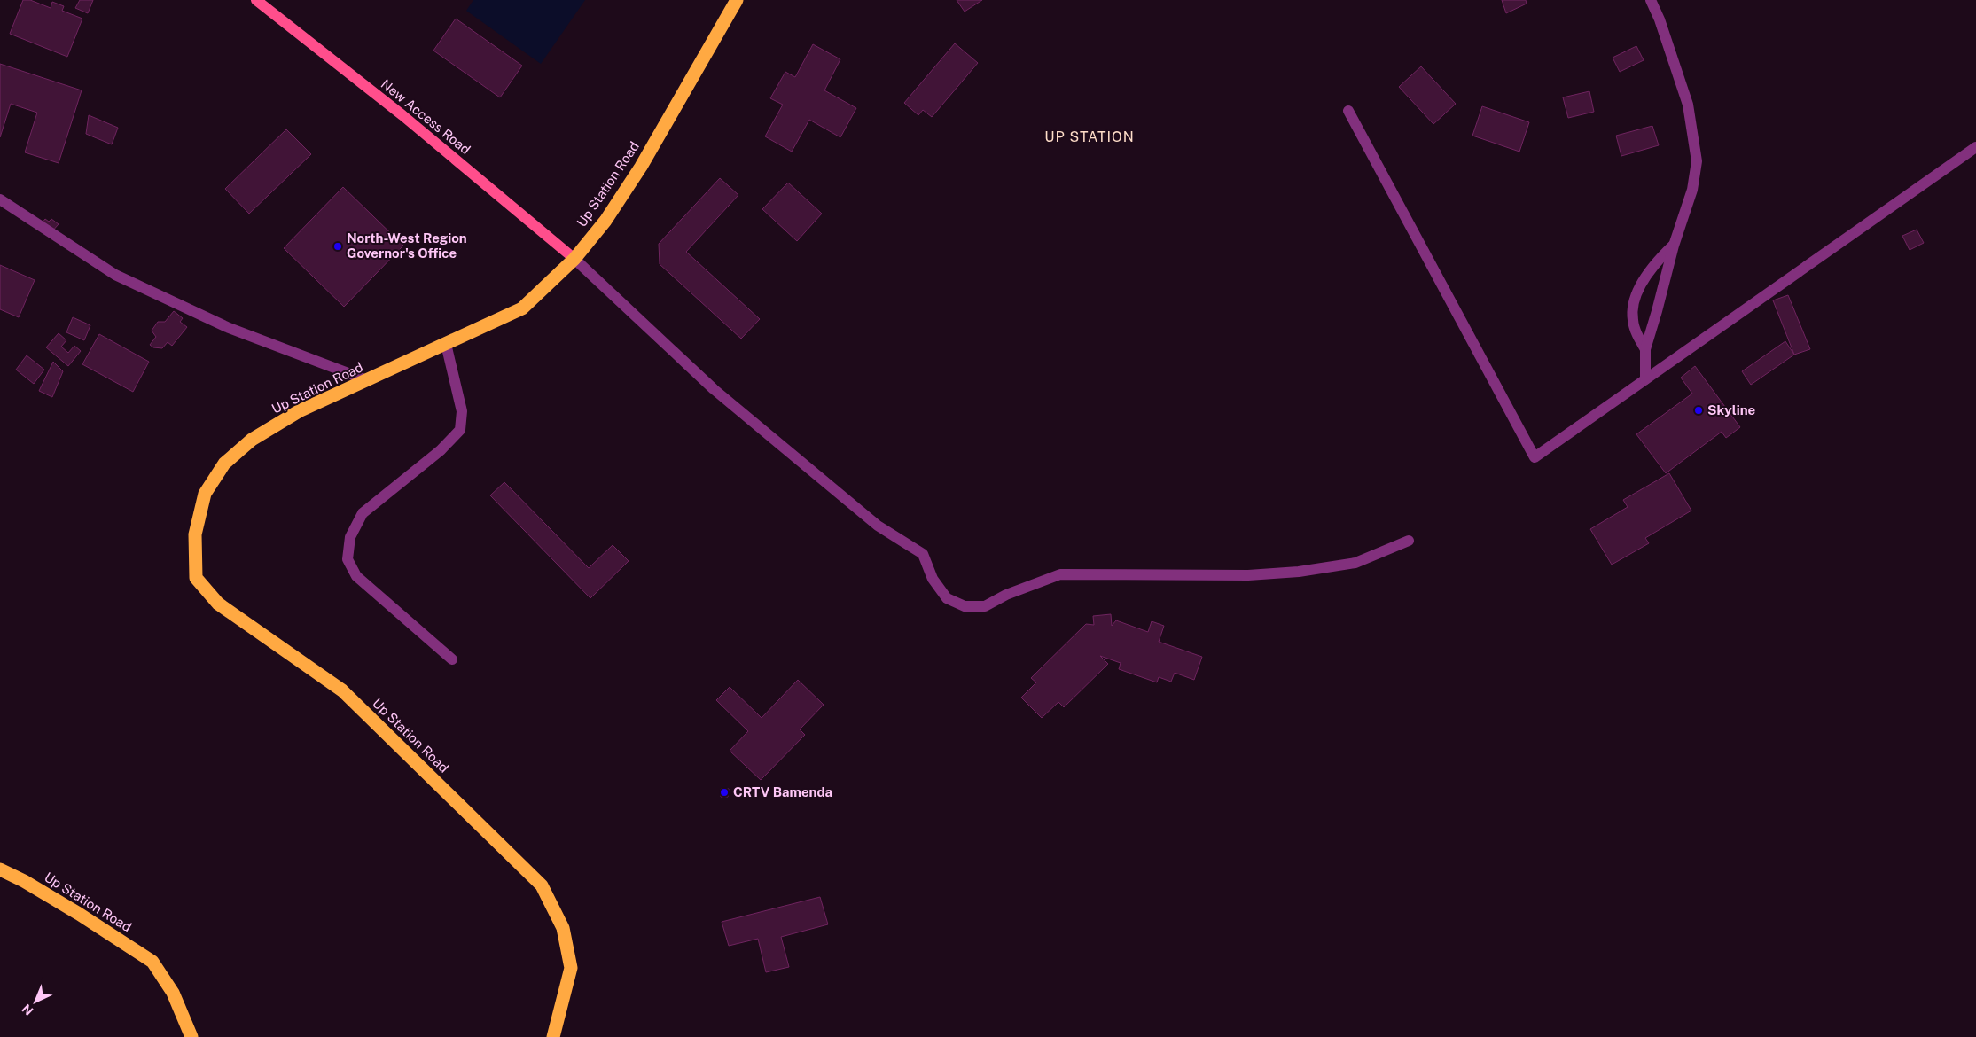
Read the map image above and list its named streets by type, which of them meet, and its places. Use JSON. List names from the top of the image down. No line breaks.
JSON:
{"streets":{"highway":["Up Station Road"],"main road":["New Access Road"]},"crossings":[["New Access Road","Up Station Road"]],"districts":["UP STATION"],"places":["North-West Region Governor's Office","Skyline","CRTV Bamenda"],"north":"bottom left"}
